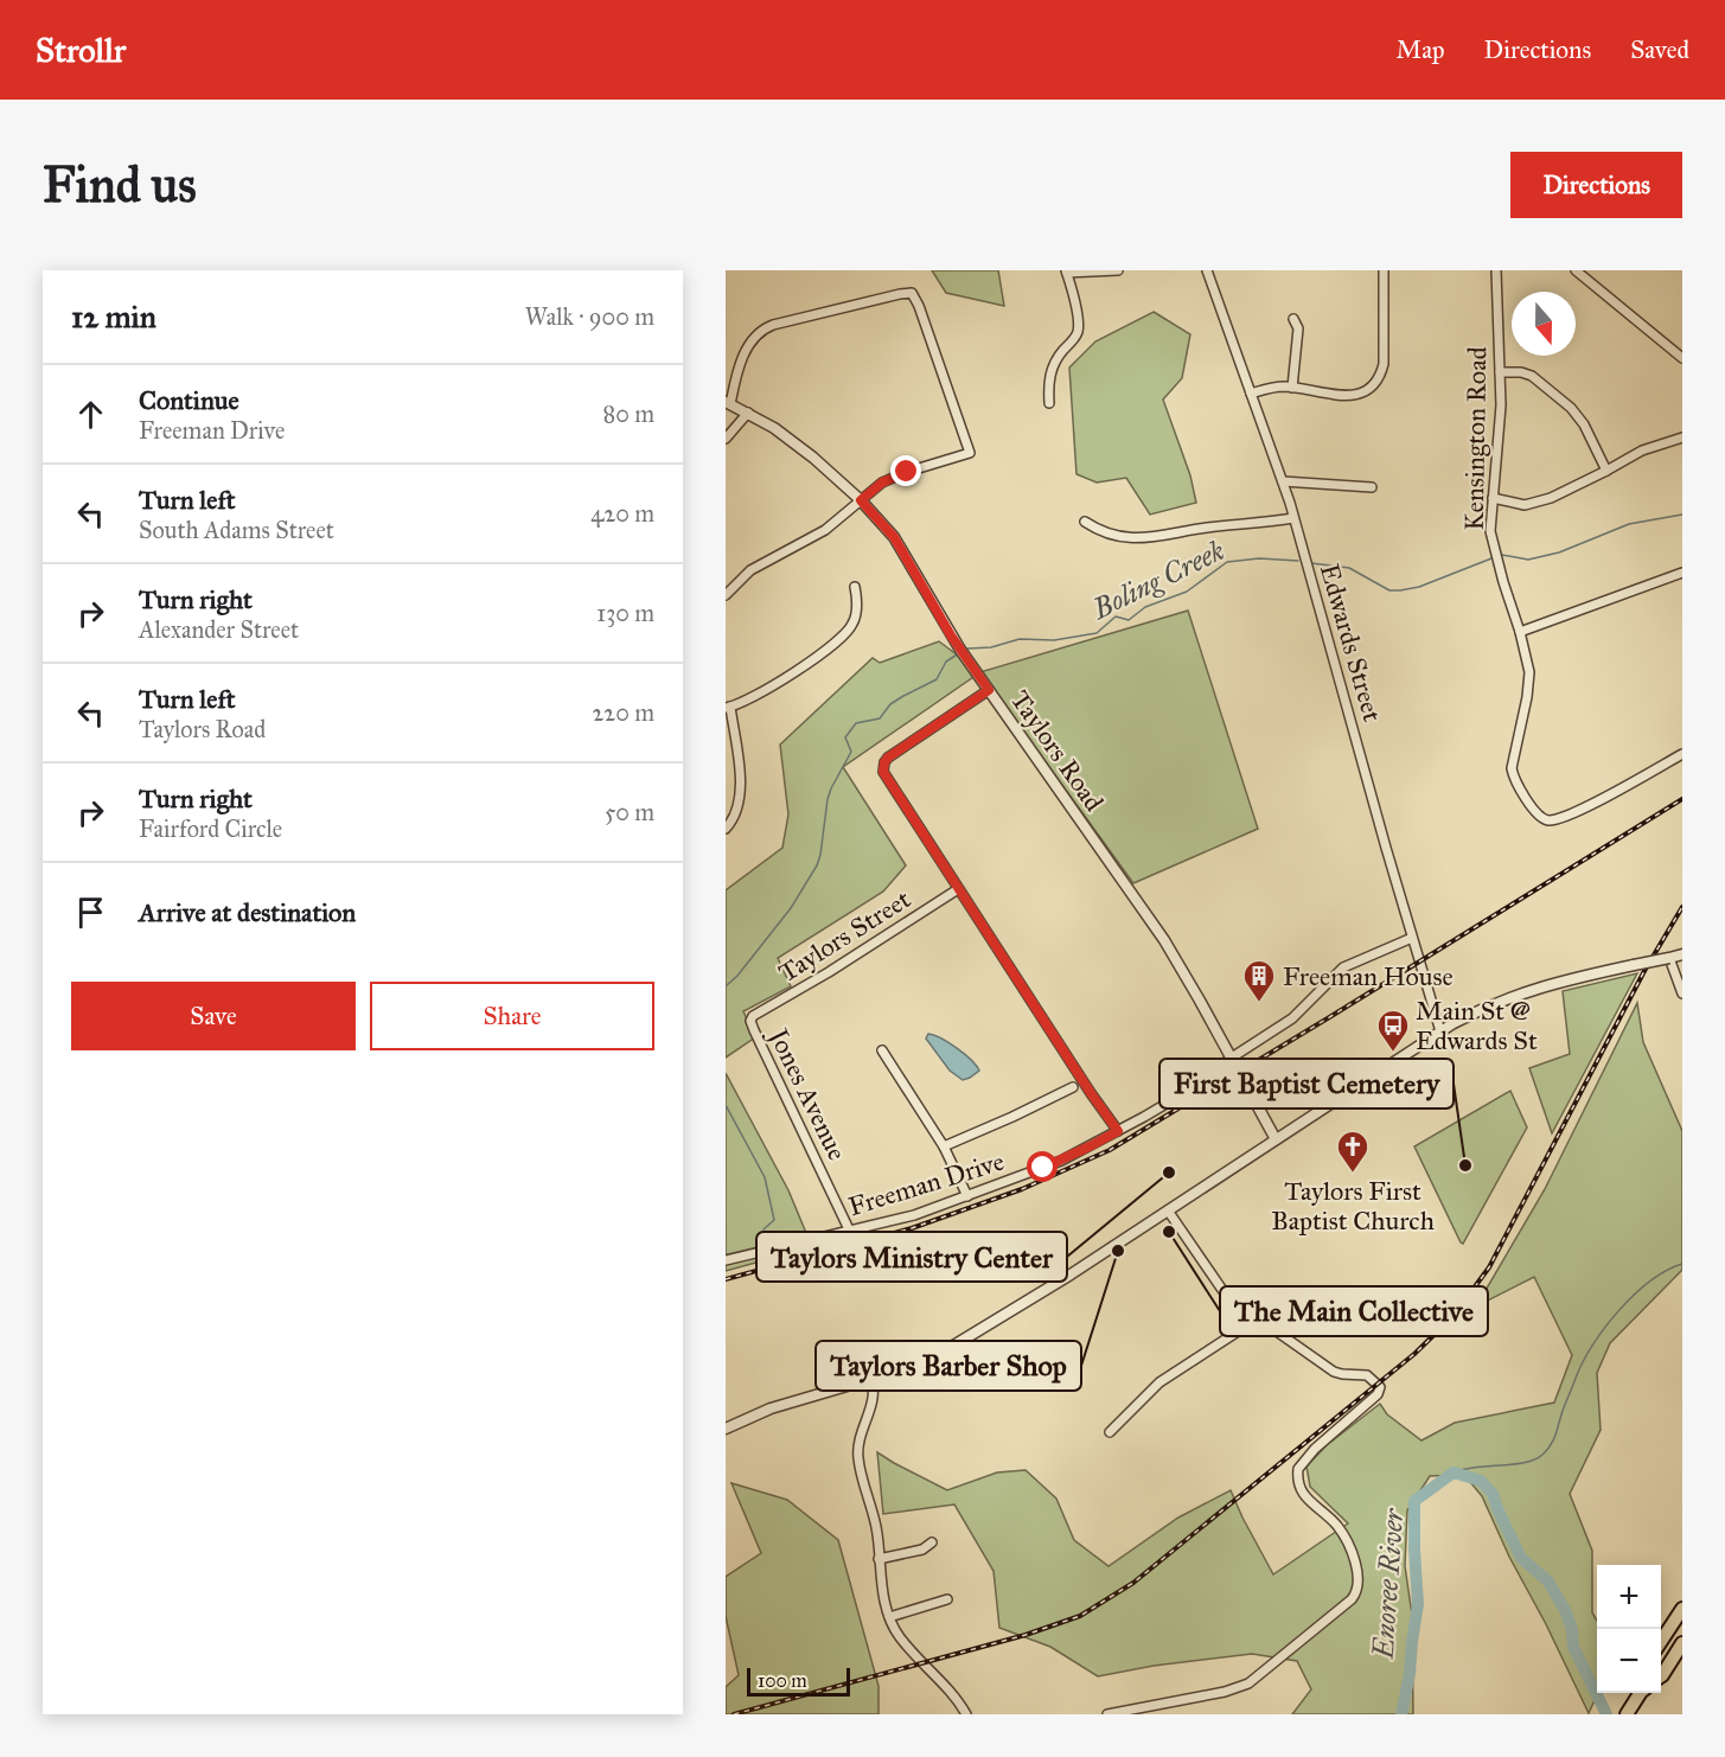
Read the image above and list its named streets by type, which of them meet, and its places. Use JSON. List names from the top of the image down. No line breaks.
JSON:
{"streets":{"street":["Kensington Road","Edwards Street","Taylors Road","Taylors Street","Jones Avenue","Freeman Drive"]},"crossings":[["Edwards Street","Freeman Drive"],["Taylors Road","Freeman Drive"],["Taylors Street","Jones Avenue"],["Jones Avenue","Freeman Drive"]],"water":["Boling Creek","Enoree River"],"places":{"building":["Freeman House"],"bus stop":["Main St @ Edwards St"],"other":["First Baptist Cemetery","Taylors Ministry Center","The Main Collective","Taylors Barber Shop"],"church":["Taylors First Baptist Church"]},"scale_bar":"100 m","north":"bottom","page":{"header":"Strollr","nav":["Map","Directions","Saved"],"buttons":["Directions",["Save","Share"]],"title":"Find us","heading":["12 min","Walk · 900 m"],"list":[["Continue","Freeman Drive","80 m"],["Turn left","South Adams Street","420 m"],["Turn right","Alexander Street","130 m"],["Turn left","Taylors Road","220 m"],["Turn right","Fairford Circle","50 m"],"Arrive at destination"],"map_buttons":["+","−"],"scale":"100 m"}}
